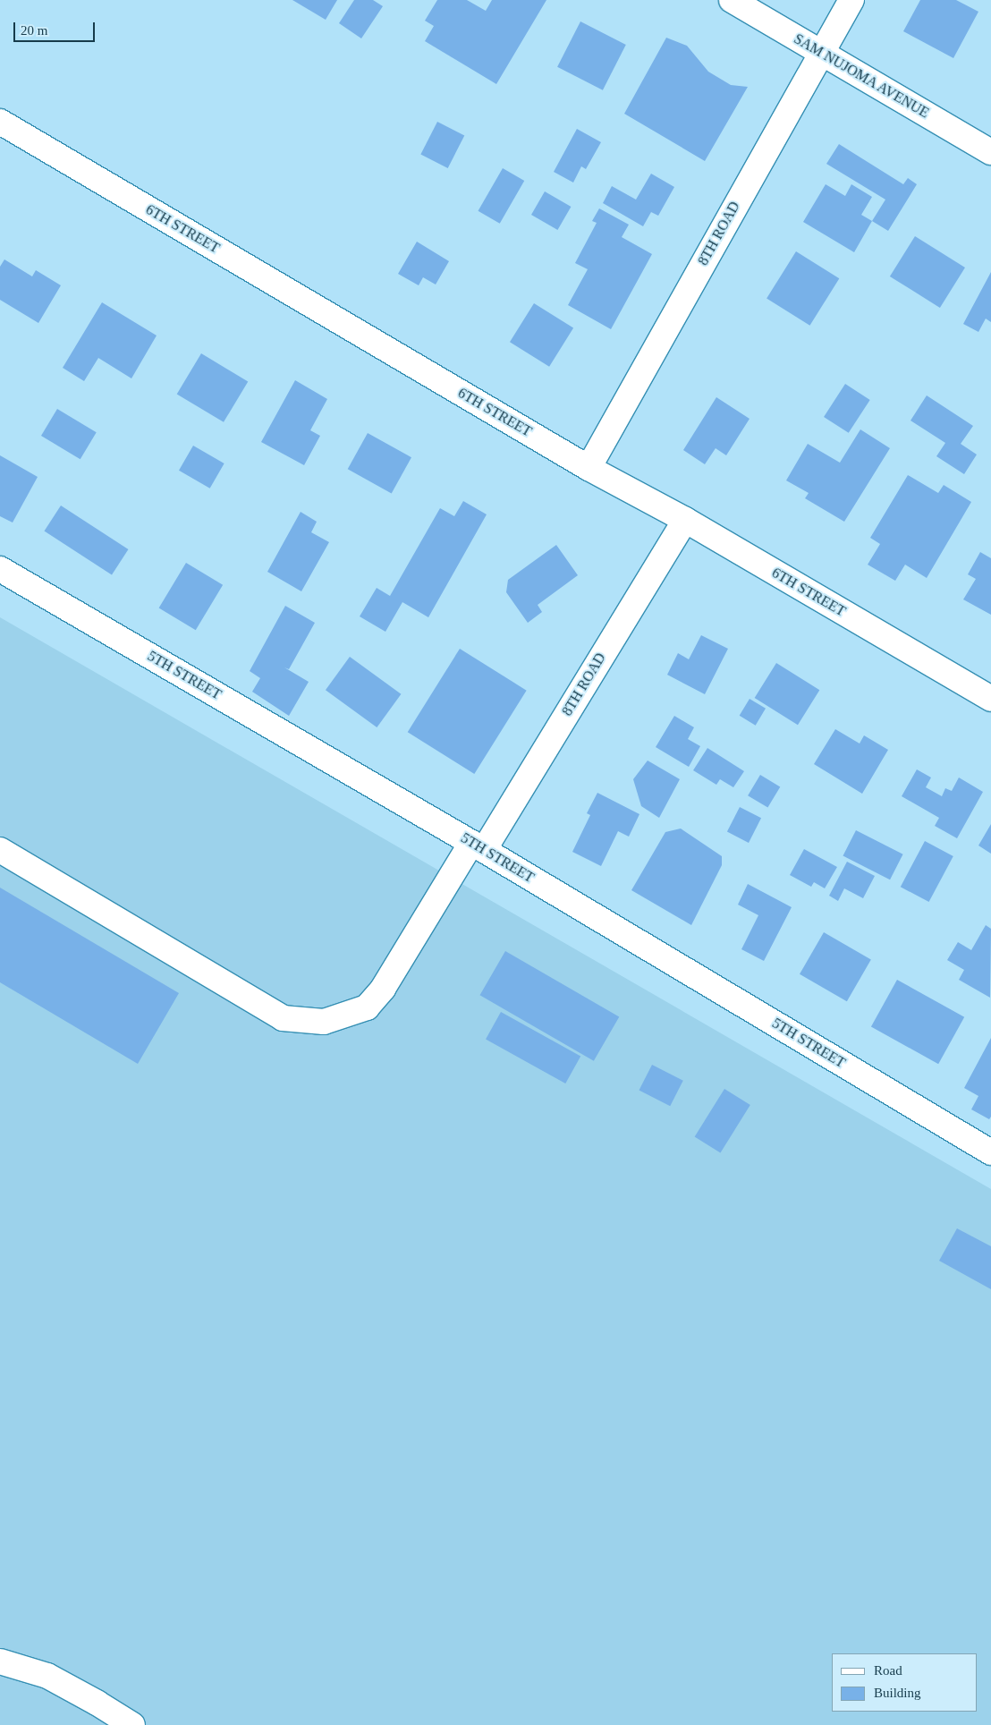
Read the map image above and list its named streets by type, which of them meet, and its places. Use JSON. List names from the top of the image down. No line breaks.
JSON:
{"streets":{"street":["SAM NUJOMA AVENUE","6TH STREET","8TH ROAD","5TH STREET"]},"crossings":[["SAM NUJOMA AVENUE","8TH ROAD"],["6TH STREET","8TH ROAD"],["8TH ROAD","5TH STREET"]],"legend":["Road","Building"],"scale_bar":"20 m"}
